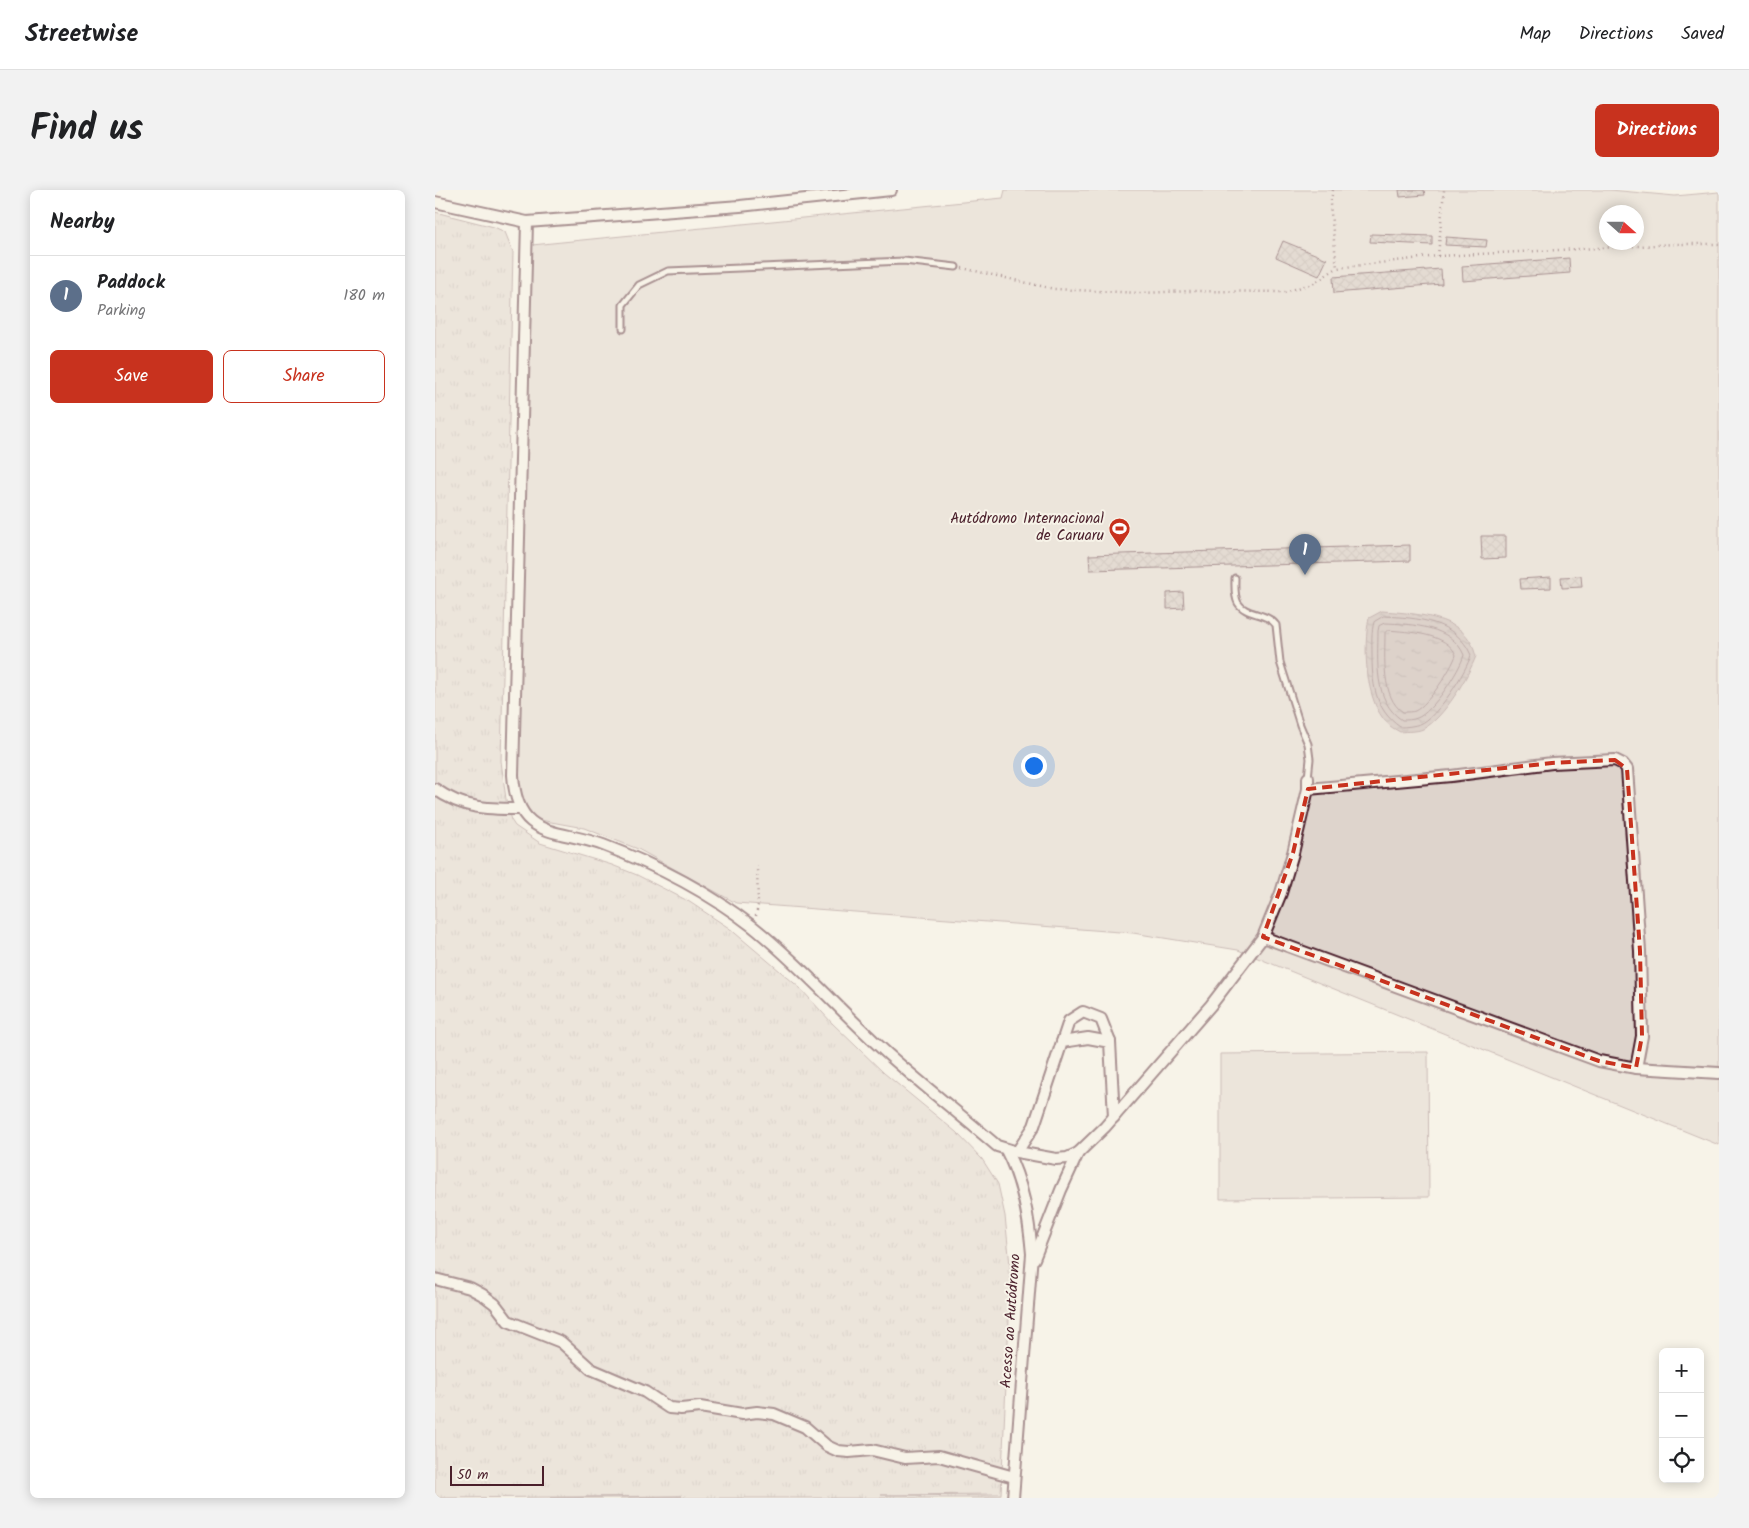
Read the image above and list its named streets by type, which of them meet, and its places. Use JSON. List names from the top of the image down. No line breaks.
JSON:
{"streets":{"street":["Acesso ao Autódromo"]},"places":{"sports":["Autódromo Internacional de Caruaru"]},"scale_bar":"50 m","north":"right","page":{"header":"Streetwise","nav":["Map","Directions","Saved"],"title":"Find us","buttons":["Directions",["Save","Share"]],"heading":"Nearby","list":[{"mark":"1","name":"Paddock","note":"Parking","value":"180 m"}],"pins":"1","map_buttons":["+","−"],"scale":"50 m"}}
